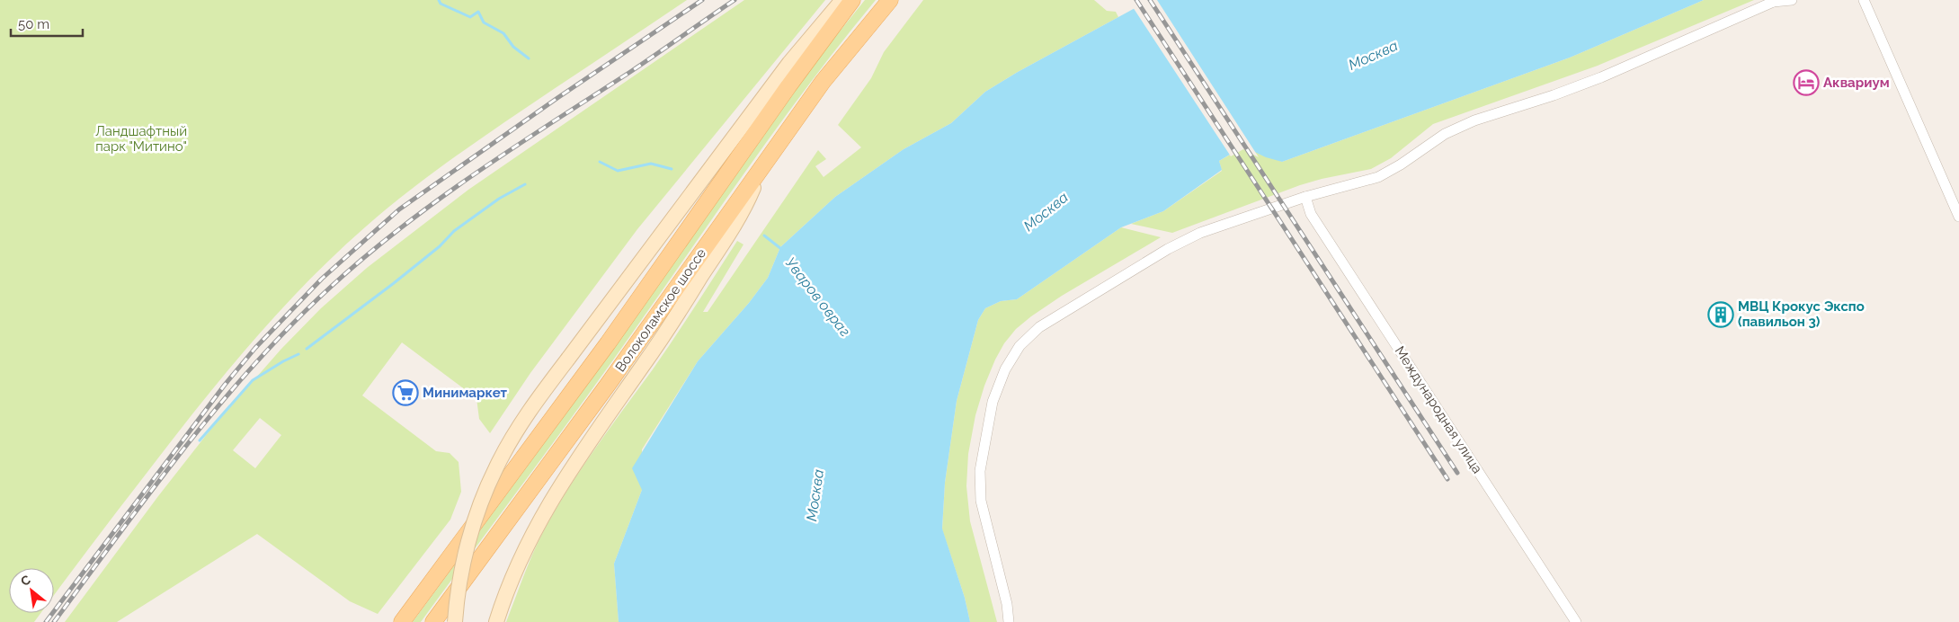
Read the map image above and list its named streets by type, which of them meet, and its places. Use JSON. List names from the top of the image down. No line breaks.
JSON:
{"streets":{"main road":["Волоколамское шоссе"],"street":["Международная улица"]},"water":["Москва","Уваров овраг"],"parks":["Ландшафтный парк \"Митино\""],"places":{"hotel":["Аквариум"],"building":["МВЦ Крокус Экспо (павильон 3)"],"supermarket":["Минимаркет"]},"scale_bar":"50 m","north":"top left"}
